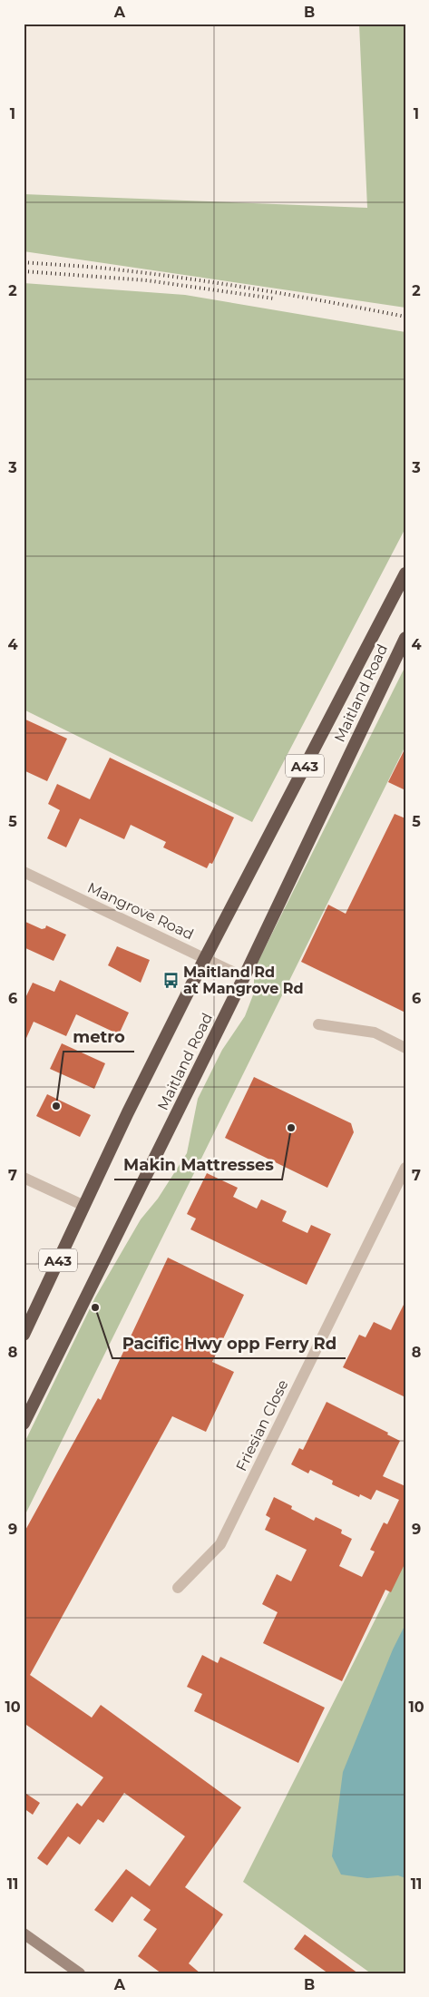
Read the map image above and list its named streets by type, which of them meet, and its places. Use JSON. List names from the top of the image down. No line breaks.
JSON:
{"streets":{"highway":["Maitland Road","A43"],"street":["Mangrove Road","Friesian Close"]},"crossings":[["Maitland Road","Mangrove Road"]],"places":{"bus stop":["Maitland Rd at Mangrove Rd"],"other":["metro","Makin Mattresses","Pacific Hwy opp Ferry Rd"]},"grid":{"columns":["A","B"],"rows":["1","2","3","4","5","6","7","8","9","10","11"]}}
